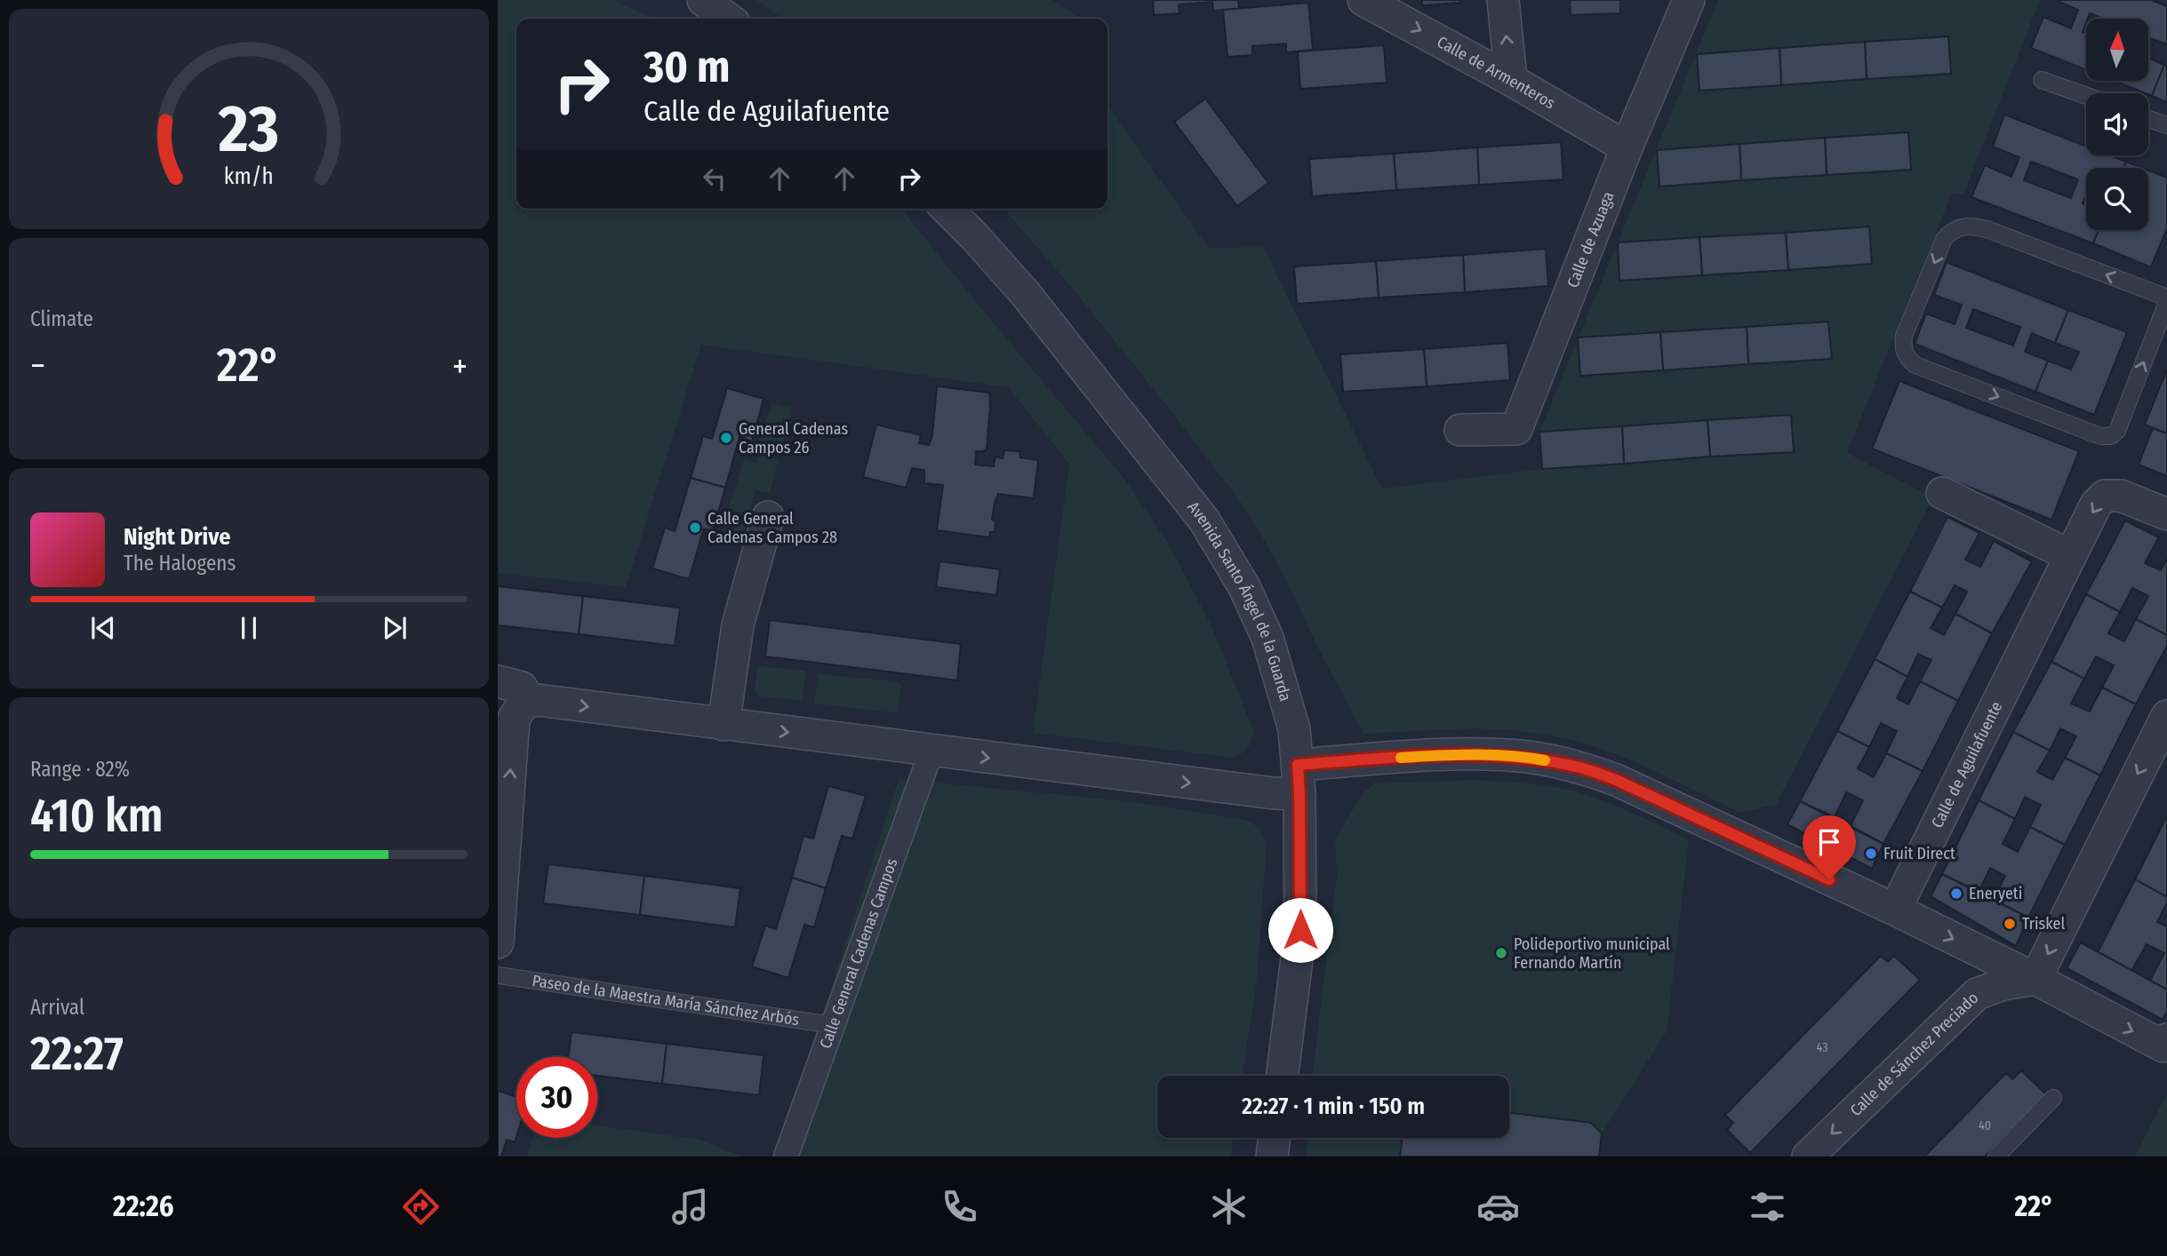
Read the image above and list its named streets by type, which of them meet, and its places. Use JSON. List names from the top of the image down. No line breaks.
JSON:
{"streets":{"street":["Calle de Armenteros","Calle de Azuaga","Avenida Santo Ángel de la Guarda","Calle de Aguilafuente","Calle General Cadenas Campos","Calle de Sánchez Preciado"],"lane":["Paseo de la Maestra María Sánchez Arbós"]},"crossings":[["Calle de Armenteros","Calle de Azuaga"],["Calle General Cadenas Campos","Paseo de la Maestra María Sánchez Arbós"]],"one_way":["Calle de Armenteros","Calle de Sánchez Preciado"],"places":["General Cadenas Campos 26","Calle General Cadenas Campos 28","Fruit Direct","Eneryeti","Triskel","Polideportivo municipal Fernando Martín"],"house_numbers":["43","40"],"north":"top","page":{"turn":["30 m","Calle de Aguilafuente"],"tile":["Climate",["Range · 82%","410 km"],["Arrival","22:27"]],"heat":["−","22°","+"],"song":["Night Drive","The Halogens"],"limit":"30","trip":"22:27 · 1 min · 150 m","tabs":["22:26","22°"],"gauge":["23","km/h"]}}
